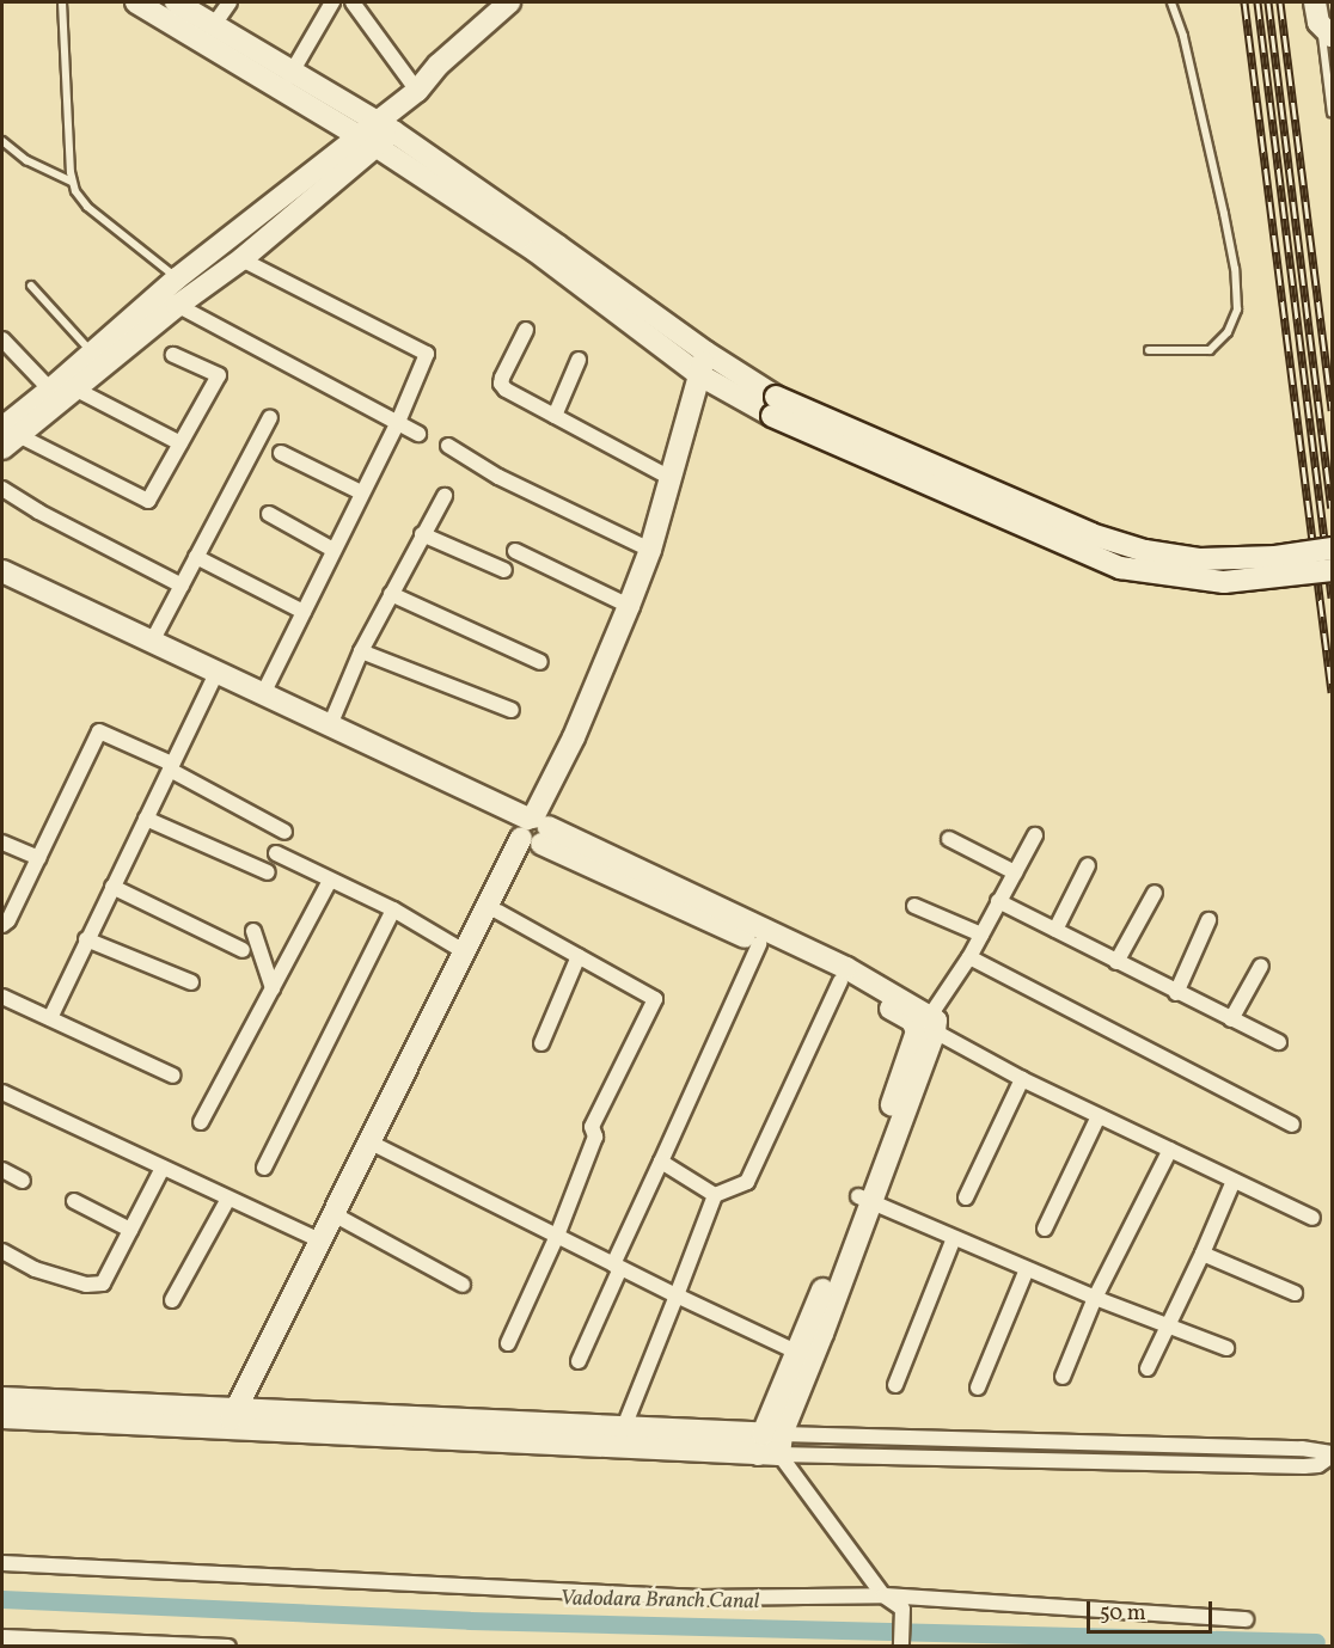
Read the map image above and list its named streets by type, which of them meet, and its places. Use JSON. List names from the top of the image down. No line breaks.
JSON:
{"water":["Vadodara Branch Canal"],"scale_bar":"50 m"}
